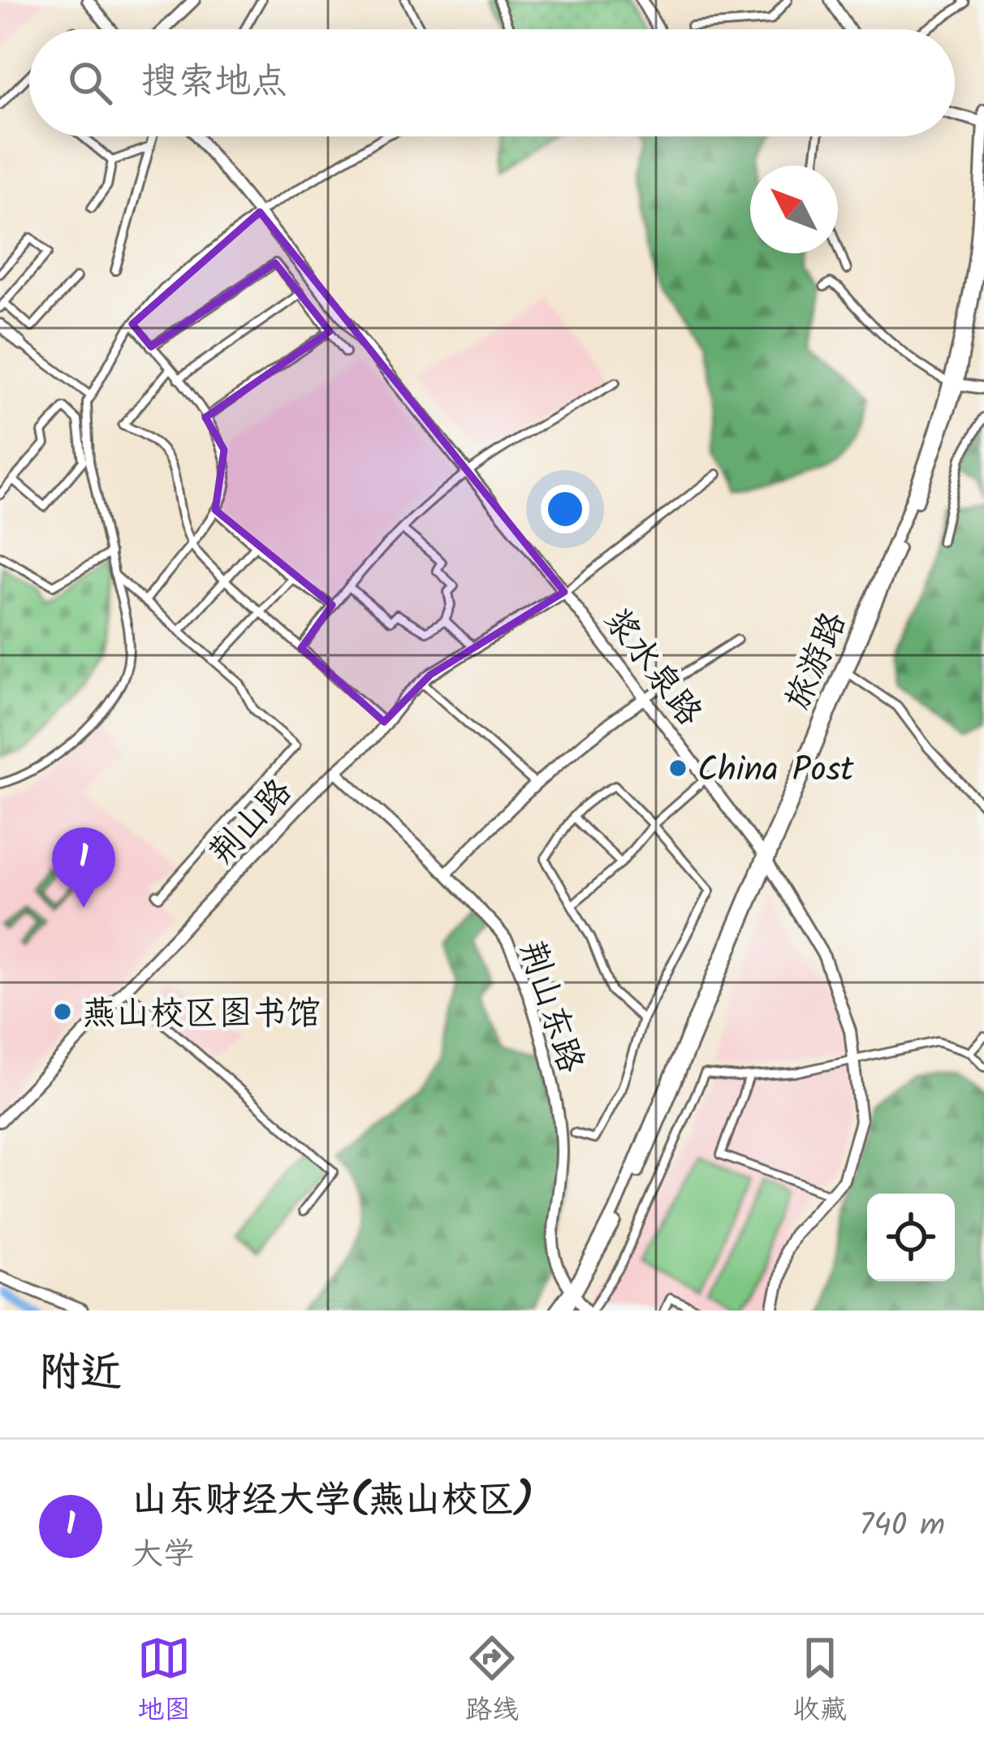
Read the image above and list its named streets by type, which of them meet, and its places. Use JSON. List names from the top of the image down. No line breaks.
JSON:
{"streets":{"main road":["旅游路","浆水泉路","荆山路","荆山东路"]},"crossings":[["旅游路","浆水泉路"],["旅游路","荆山东路"],["浆水泉路","荆山路"],["荆山路","荆山东路"]],"places":["China Post","燕山校区图书馆"],"north":"top left","page":{"search":"搜索地点","pins":"1","heading":"附近","list":[{"mark":"1","name":"山东财经大学(燕山校区)","note":"大学","value":"740 m"}],"nav":["地图","路线","收藏"]}}
